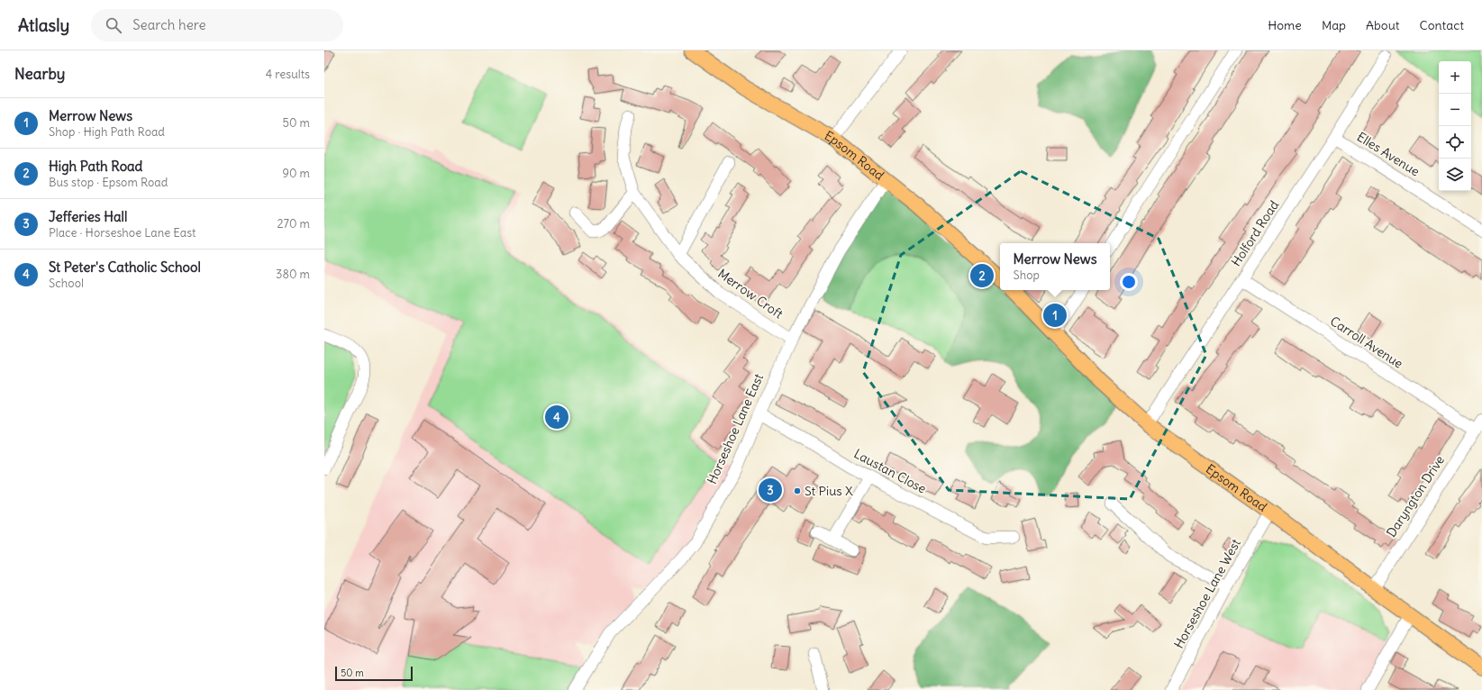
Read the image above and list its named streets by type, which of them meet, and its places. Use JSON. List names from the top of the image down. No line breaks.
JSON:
{"streets":{"main road":["Epsom Road"],"street":["Elles Avenue","Holford Road","Merrow Croft","Carroll Avenue","Horseshoe Lane East","Laustan Close","Daryngton Drive","Horseshoe Lane West"]},"crossings":[["Elles Avenue","Holford Road"],["Epsom Road","Holford Road"],["Epsom Road","Horseshoe Lane East"],["Epsom Road","Daryngton Drive"],["Epsom Road","Horseshoe Lane West"],["Holford Road","Carroll Avenue"],["Merrow Croft","Horseshoe Lane East"],["Carroll Avenue","Daryngton Drive"],["Horseshoe Lane East","Laustan Close"]],"places":["St Pius X"],"scale_bar":"50 m","page":{"header":"Atlasly","search":"Search here","nav":["Home","Map","About","Contact"],"heading":["Nearby","4 results"],"map_buttons":["+","−"],"list":[{"mark":"1","name":"Merrow News","note":"Shop · High Path Road","value":"50 m"},{"mark":"2","name":"High Path Road","note":"Bus stop · Epsom Road","value":"90 m"},{"mark":"3","name":"Jefferies Hall","note":"Place · Horseshoe Lane East","value":"270 m"},{"mark":"4","name":"St Peter's Catholic School","note":"School","value":"380 m"}],"popup":["Merrow News","Shop"],"pins":["2","1","4","3"],"scale":"50 m"}}
